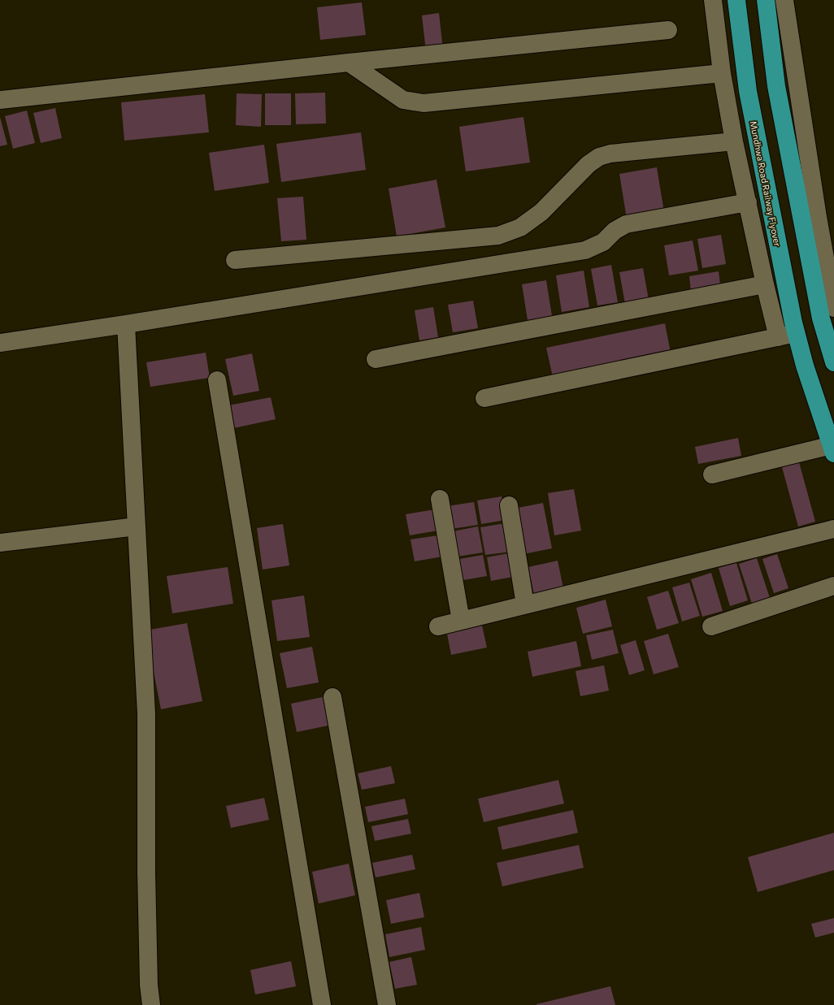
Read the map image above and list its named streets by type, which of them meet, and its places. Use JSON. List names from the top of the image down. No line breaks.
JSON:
{"streets":{"highway":["Mundhwa Road Railway Flyover"]}}
